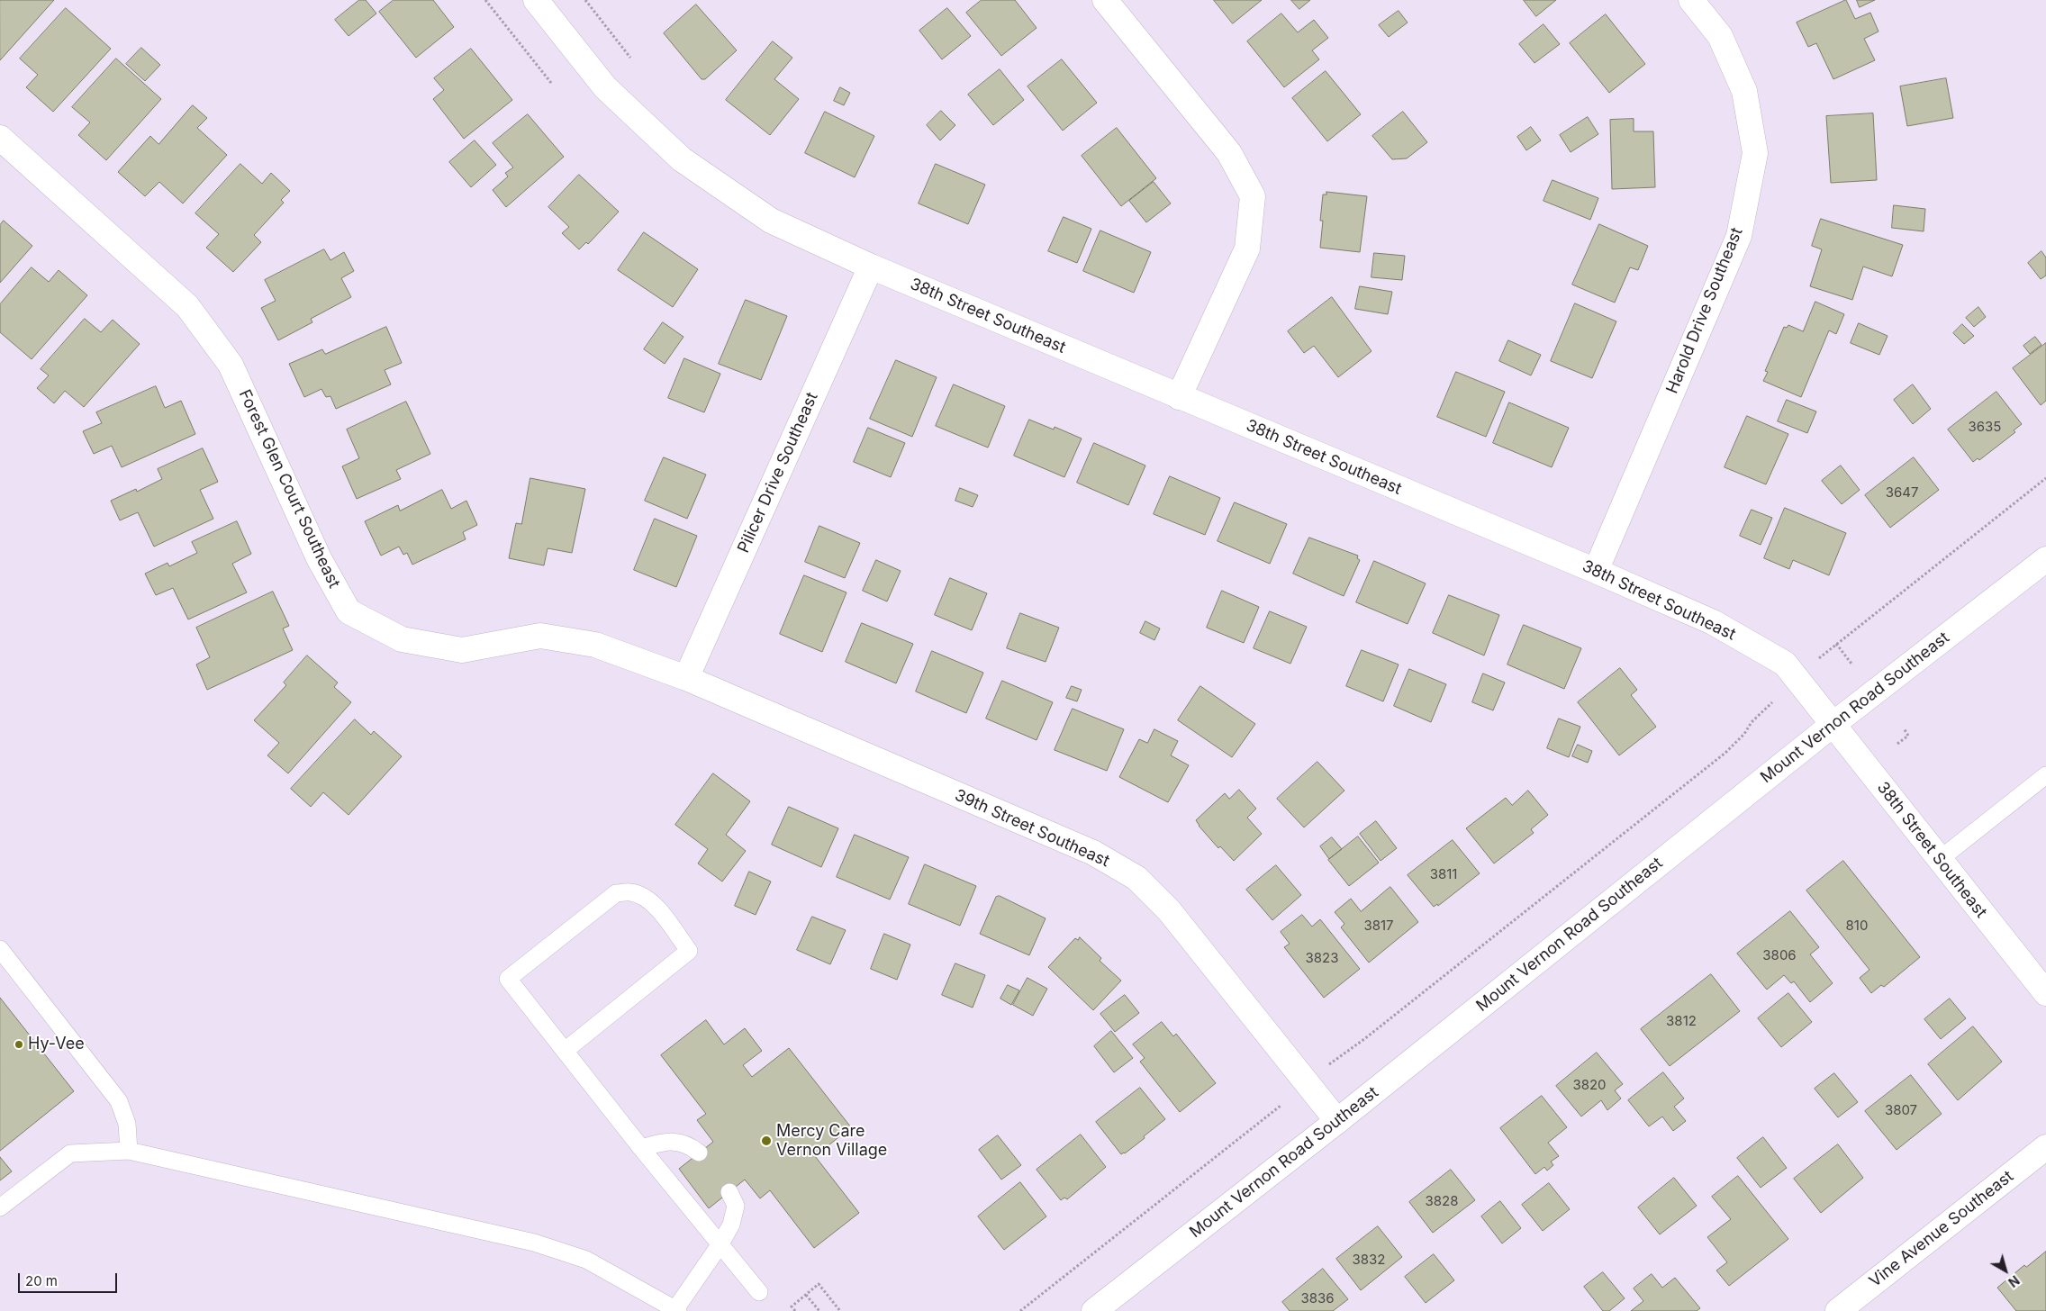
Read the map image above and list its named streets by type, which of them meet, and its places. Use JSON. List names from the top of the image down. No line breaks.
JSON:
{"streets":{"street":["Harold Drive Southeast","38th Street Southeast","Pilicer Drive Southeast","Forest Glen Court Southeast","Mount Vernon Road Southeast","39th Street Southeast","Vine Avenue Southeast"]},"crossings":[["Harold Drive Southeast","38th Street Southeast"],["38th Street Southeast","Pilicer Drive Southeast"],["38th Street Southeast","Mount Vernon Road Southeast"],["Pilicer Drive Southeast","Forest Glen Court Southeast"],["Pilicer Drive Southeast","39th Street Southeast"],["Forest Glen Court Southeast","39th Street Southeast"],["Mount Vernon Road Southeast","39th Street Southeast"]],"places":["Hy-Vee","Mercy Care Vernon Village"],"house_numbers":["3635","3647","3811","3817","810","3806","3823","3812","3820","3807","3828","3832","3836"],"scale_bar":"20 m","north":"bottom right"}
